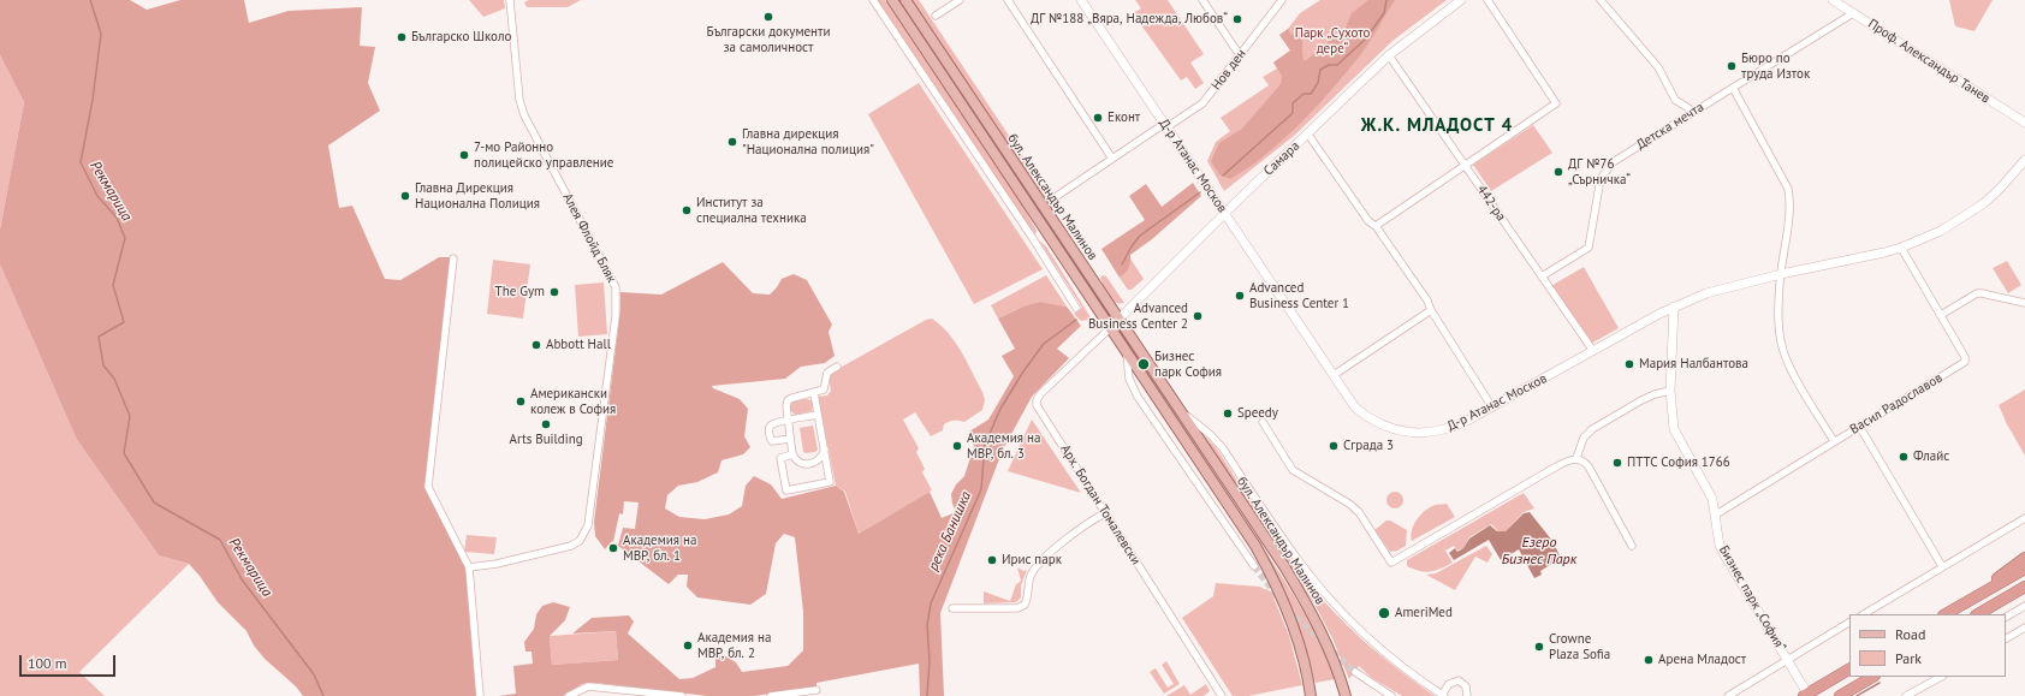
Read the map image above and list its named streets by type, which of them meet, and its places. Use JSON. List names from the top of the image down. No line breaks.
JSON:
{"streets":{"main road":["бул. Александър Малинов"],"street":["Проф. Александър Танев","Нов ден","Детска мечта","Самара","Д-р Атанас Москов","442-ра","Алея Флойд Бляк","Васил Радославов","Арх. Богдан Томалевски","Бизнес парк „София“"]},"crossings":[["Проф. Александър Танев","Детска мечта"],["Нов ден","Д-р Атанас Москов"],["Детска мечта","442-ра"],["Самара","Д-р Атанас Москов"],["Самара","бул. Александър Малинов"],["Самара","442-ра"],["Самара","Арх. Богдан Томалевски"],["Д-р Атанас Москов","442-ра"],["Д-р Атанас Москов","Васил Радославов"],["Д-р Атанас Москов","Бизнес парк „София“"],["бул. Александър Малинов","Арх. Богдан Томалевски"],["Васил Радославов","Бизнес парк „София“"]],"districts":["Ж.К. МЛАДОСТ 4"],"water":["Рекмарица","река Банишка","Езеро Бизнес Парк"],"parks":["Парк „Сухото дере“"],"places":["Български документи за самоличност","ДГ №188 „Вяра, Надежда, Любов“","Българско Школо","Бюро по труда Изток","Еконт","Главна дирекция \"Национална полиция\"","7-мо Районно полицейско управление","ДГ №76 „Сърничка“","Главна Дирекция Национална Полиция","Институт за специална техника","The Gym","Advanced Business Center 1","Advanced Business Center 2","Abbott Hall","Бизнес парк София","Мария Налбантова","Американски колеж в София","Speedy","Arts Building","Академия на МВР, бл. 3","Сграда 3","Флайс","ПТТС София 1766","Академия на МВР, бл. 1","Ирис парк","AmeriMed","Академия на МВР, бл. 2","Crowne Plaza Sofia","Арена Младост"],"legend":["Road","Park"],"scale_bar":"100 m"}
